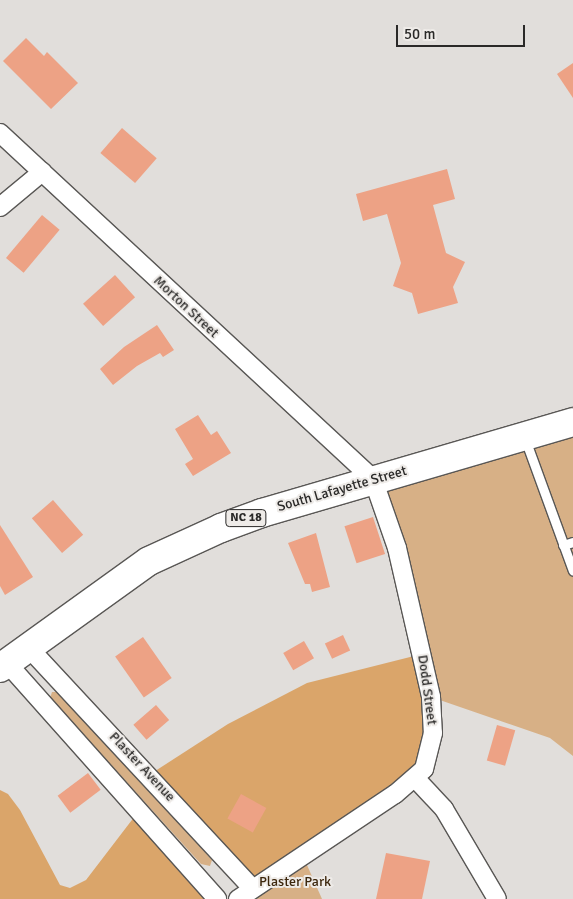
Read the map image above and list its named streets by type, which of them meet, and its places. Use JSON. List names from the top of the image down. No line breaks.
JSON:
{"streets":{"main road":["South Lafayette Street","NC 18"],"street":["Morton Street","Dodd Street","Plaster Avenue"]},"crossings":[["Morton Street","South Lafayette Street"],["Morton Street","Dodd Street"],["South Lafayette Street","Dodd Street"],["South Lafayette Street","Plaster Avenue"],["Dodd Street","Plaster Avenue"]],"parks":["Plaster Park"],"scale_bar":"50 m"}
